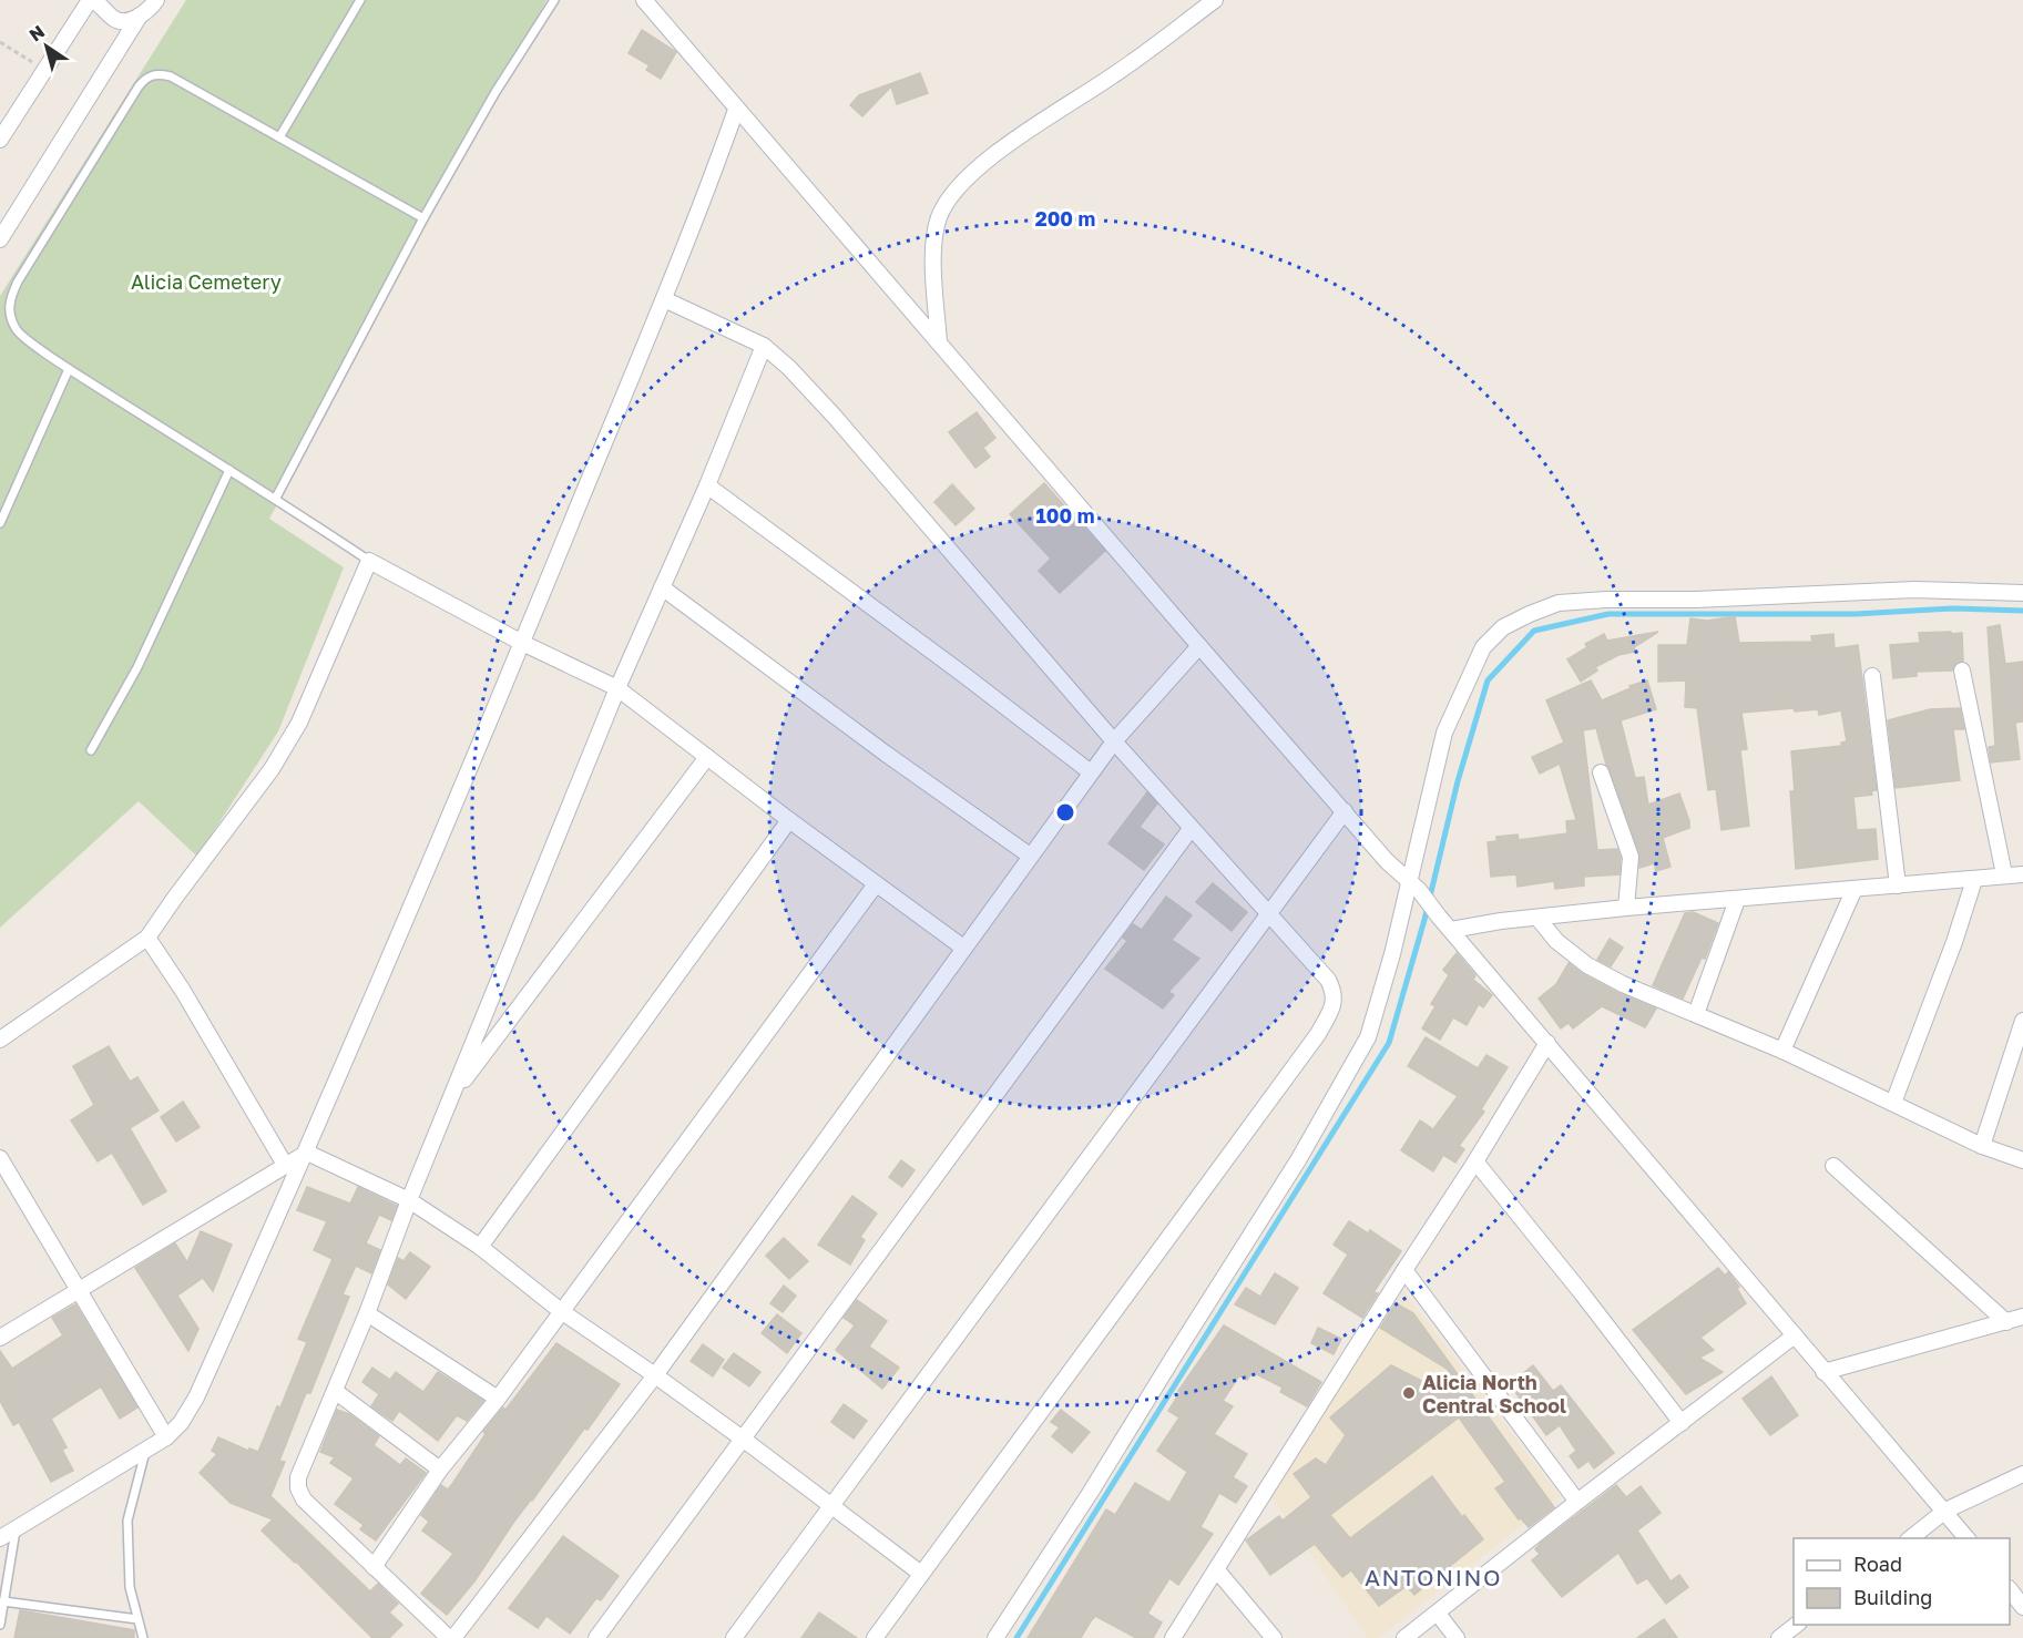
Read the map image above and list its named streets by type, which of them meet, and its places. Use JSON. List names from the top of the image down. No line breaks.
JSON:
{"districts":["ANTONINO"],"parks":["Alicia Cemetery"],"places":["Alicia North Central School"],"legend":["Road","Building"],"north":"top left","rings":["200 m","100 m"]}
